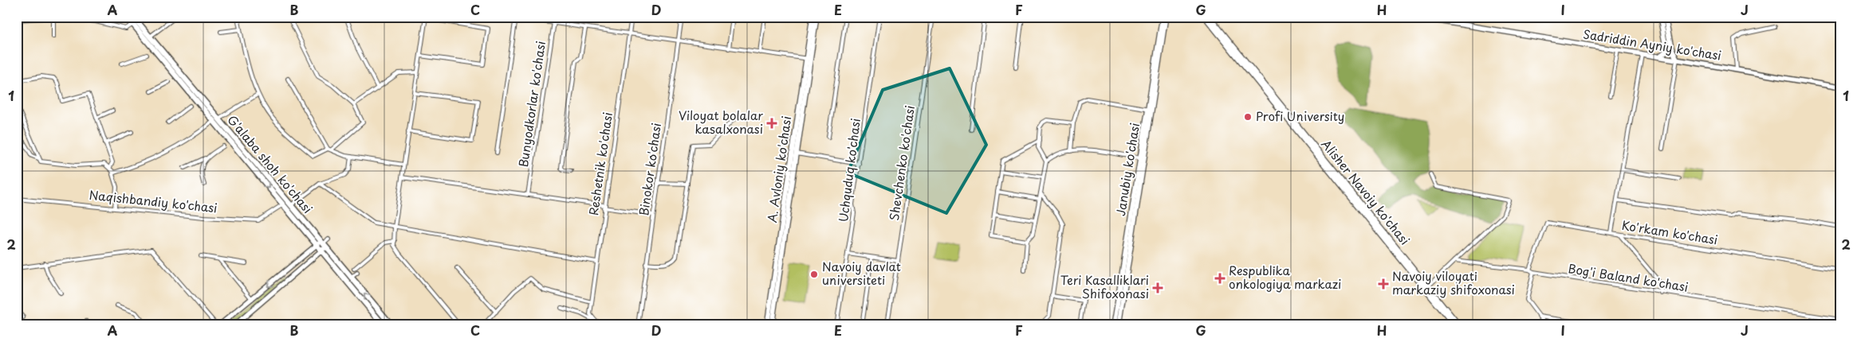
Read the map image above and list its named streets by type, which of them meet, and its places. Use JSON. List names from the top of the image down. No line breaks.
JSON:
{"streets":{"main road":["Sadriddin Ayniy ko'chasi","G'alaba shoh ko'chasi","A. Avloniy ko'chasi","Janubiy ko'chasi","Alisher Navoiy ko'chasi"],"street":["Bunyodkorlar ko'chasi","Shevchenko ko'chasi","Reshetnik ko'chasi","Binokor ko'chasi","Uchquduq ko'chasi","Naqishbandiy ko'chasi","Ko'rkam ko'chasi","Bog'i Baland ko'chasi"]},"crossings":[["G'alaba shoh ko'chasi","Naqishbandiy ko'chasi"],["Ko'rkam ko'chasi","Bog'i Baland ko'chasi"]],"places":{"other":["Profi University","Navoiy davlat universiteti"],"health":["Viloyat bolalar kasalxonasi","Respublika onkologiya markazi","Navoiy viloyati markaziy shifoxonasi","Teri Kasalliklari Shifoxonasi"]},"grid":{"columns":["A","B","C","D","E","F","G","H","I","J"],"rows":["1","2"]}}
